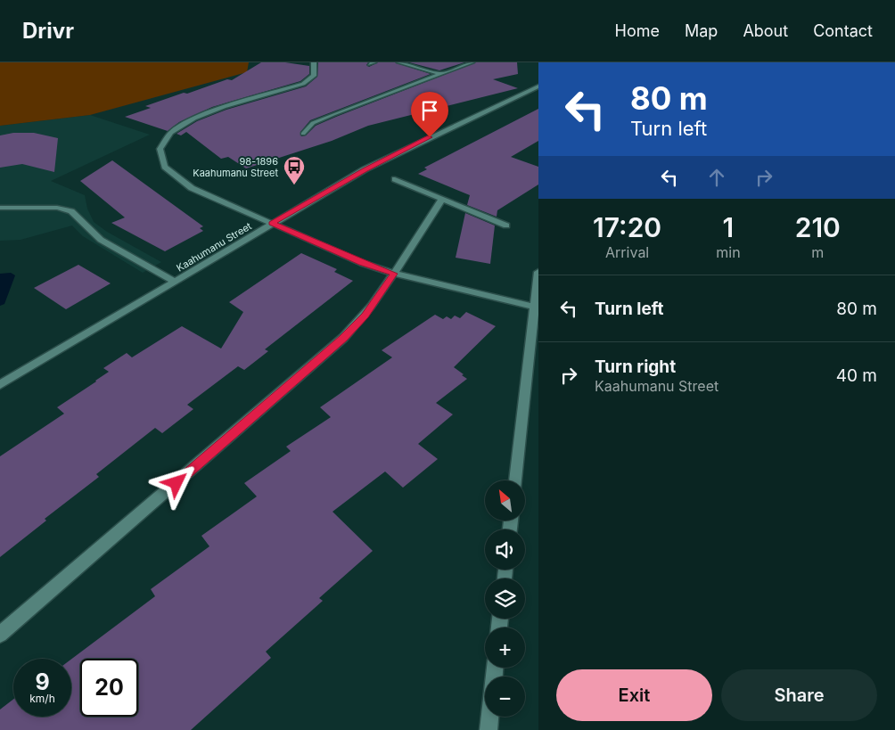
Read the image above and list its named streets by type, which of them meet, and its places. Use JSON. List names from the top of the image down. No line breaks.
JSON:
{"streets":{"street":["Kaahumanu Street"]},"places":{"bus stop":["98-1896 Kaahumanu Street"]},"north":"top left","page":{"header":"Drivr","nav":["Home","Map","About","Contact"],"turn":["80 m","Turn left"],"eta":["17:20","Arrival","1","min","210","m"],"list":[{"name":"Turn left","value":"80 m"},{"name":"Turn right","note":"Kaahumanu Street","value":"40 m"}],"map_buttons":["+","−"],"speed":"9 km/h","limit":"20","buttons":["Exit","Share"]}}
